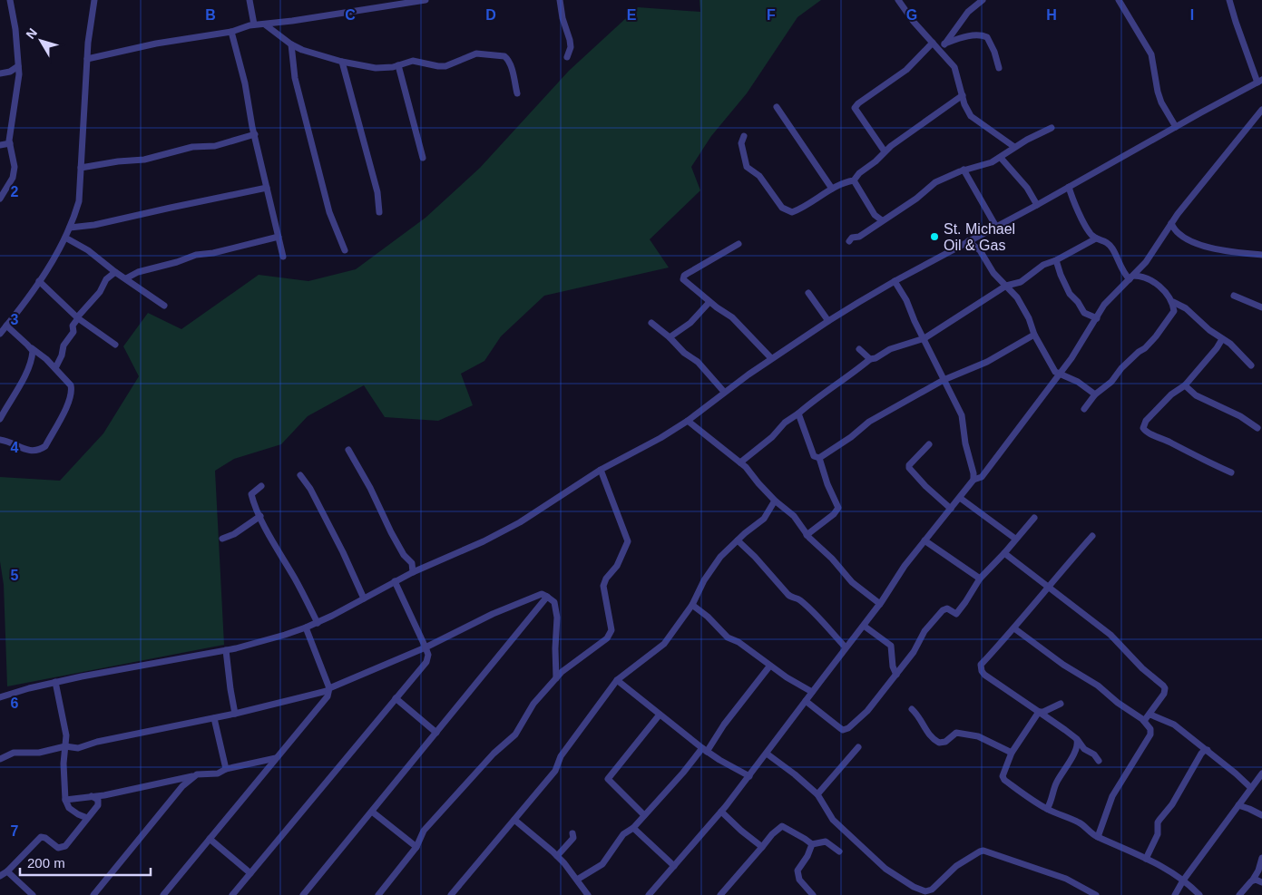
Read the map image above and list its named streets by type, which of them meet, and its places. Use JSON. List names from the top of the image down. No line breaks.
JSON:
{"places":["St. Michael Oil & Gas"],"scale_bar":"200 m","north":"top left","grid":{"columns":["B","C","D","E","F","G","H","I"],"rows":["2","3","4","5","6","7"]}}
